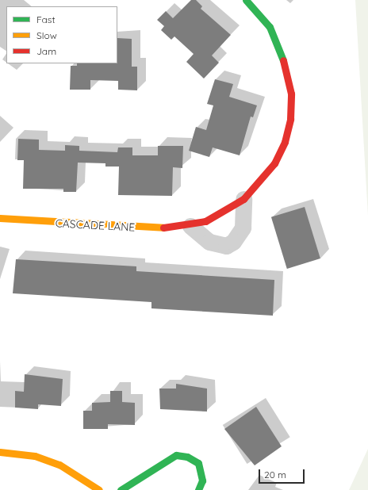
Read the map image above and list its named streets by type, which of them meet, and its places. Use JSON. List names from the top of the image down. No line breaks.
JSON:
{"streets":{"street":["CASCADE LANE"]},"legend":["Fast","Slow","Jam"],"scale_bar":"20 m"}
